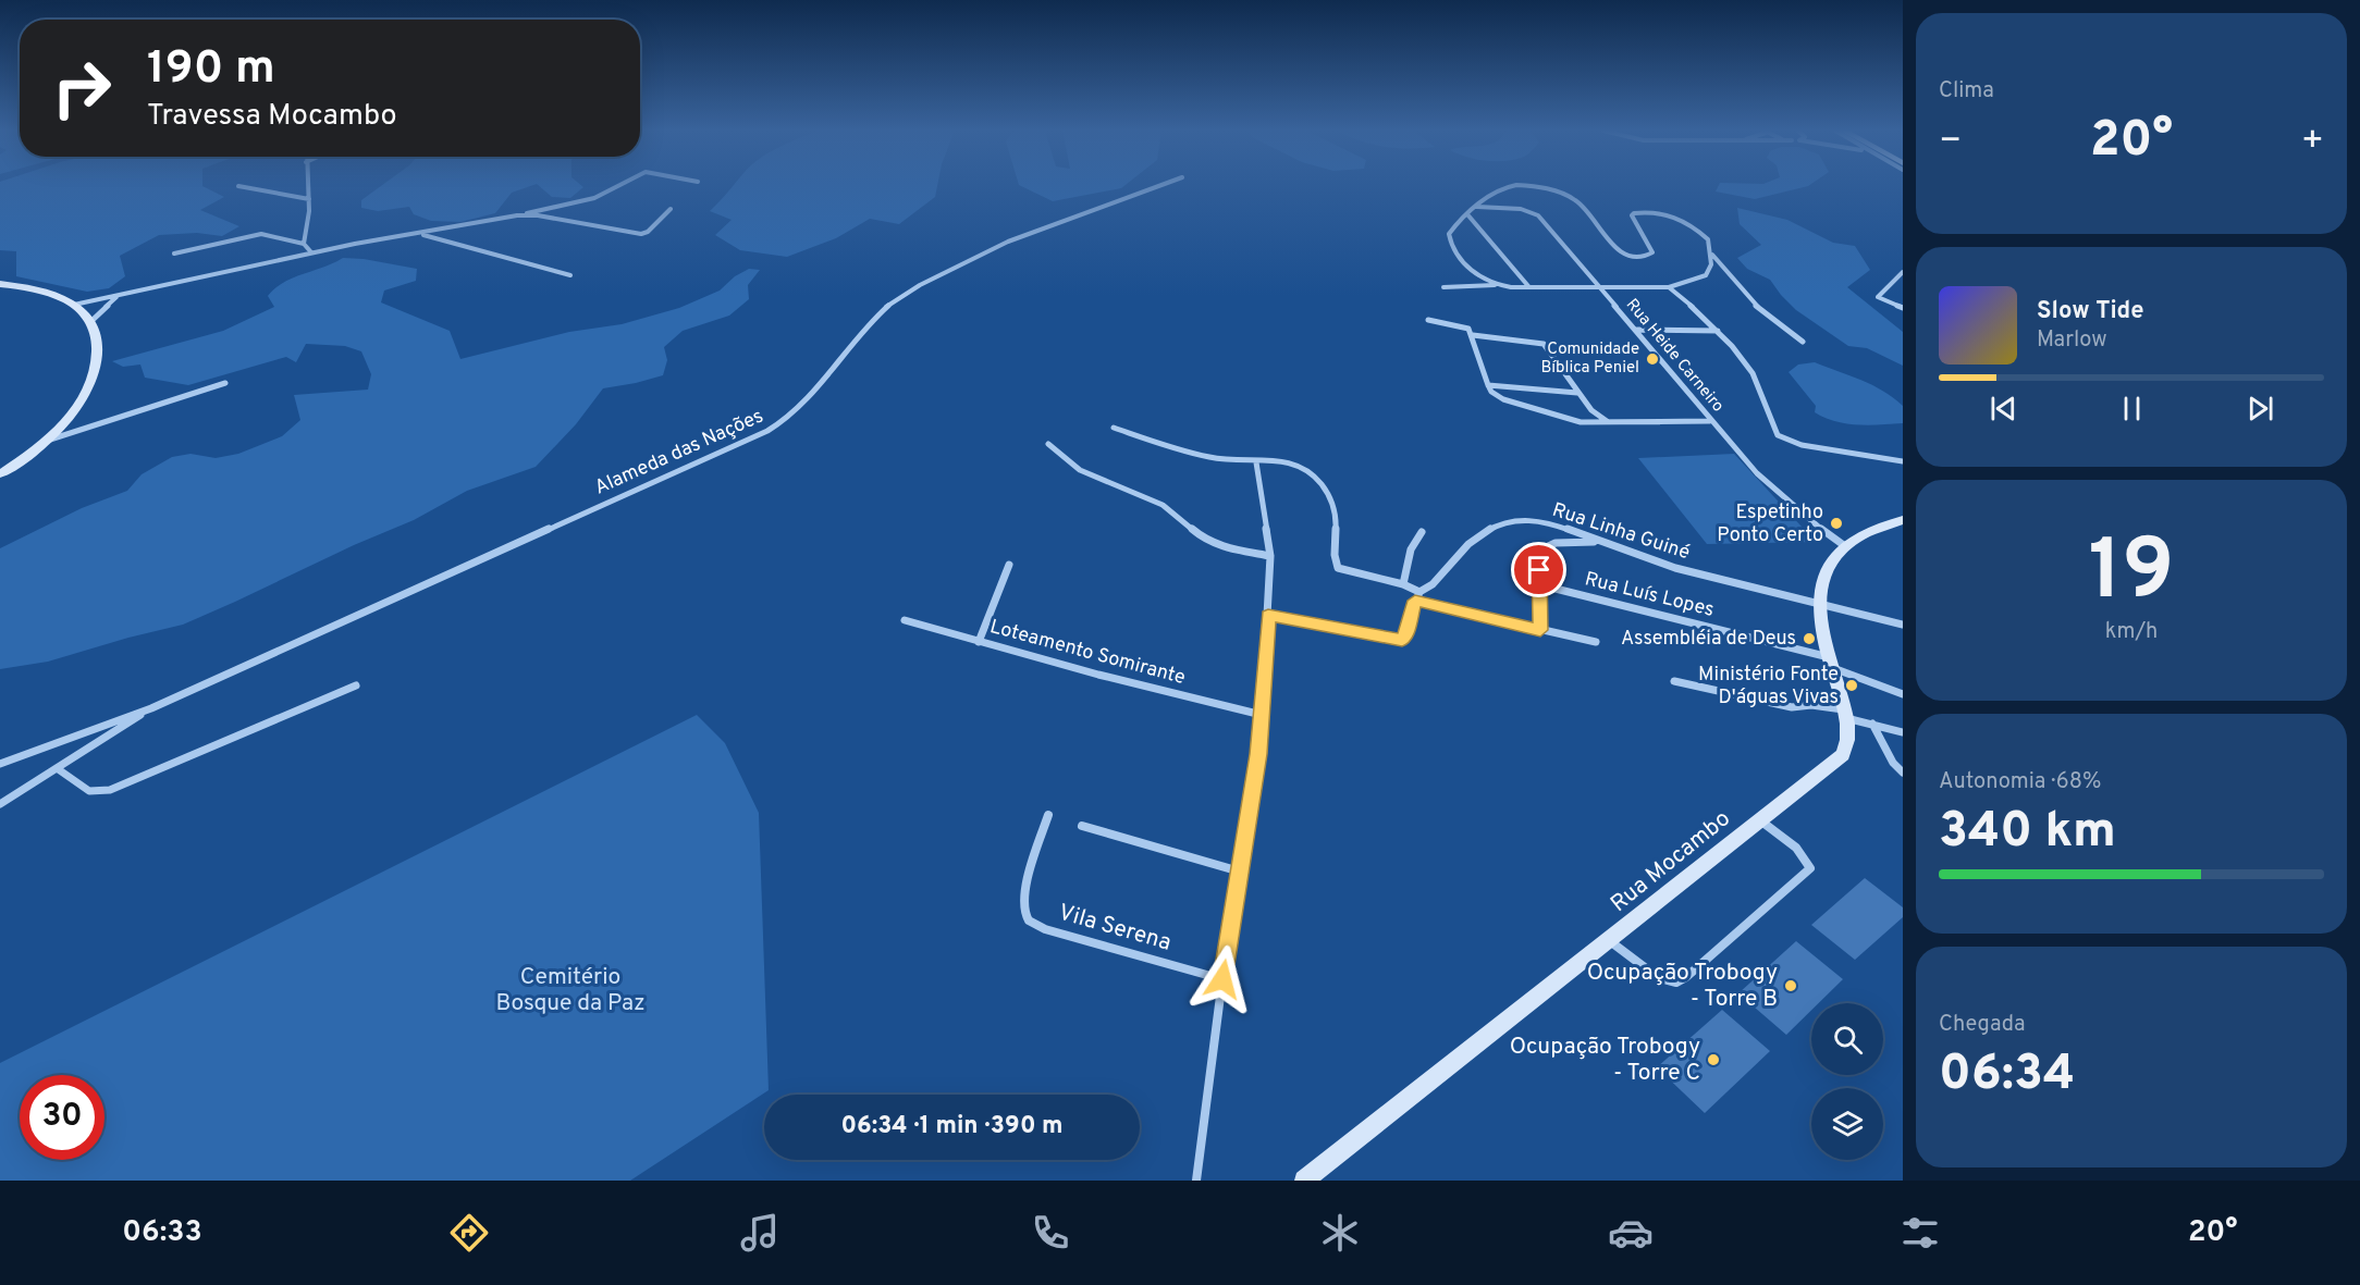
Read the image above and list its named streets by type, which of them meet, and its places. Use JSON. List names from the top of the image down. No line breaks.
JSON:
{"streets":{"main road":["Rua Mocambo"],"street":["Rua Heide Carneiro","Alameda das Nações","Rua Linha Guiné","Rua Luís Lopes","Loteamento Somirante","Vila Serena"]},"crossings":[["Rua Heide Carneiro","Rua Mocambo"],["Rua Linha Guiné","Rua Mocambo"],["Rua Luís Lopes","Rua Mocambo"]],"parks":["Cemitério Bosque da Paz"],"places":["Comunidade Bíblica Peniel","Espetinho Ponto Certo","Assembléia de Deus","Ministério Fonte D'águas Vivas","Ocupação Trobogy - Torre B","Ocupação Trobogy - Torre C"],"page":{"tile":["Clima",["19","km/h"],["Autonomia · 68%","340 km"],["Chegada","06:34"]],"turn":["190 m","Travessa Mocambo"],"heat":["−","20°","+"],"song":["Slow Tide","Marlow"],"limit":"30","trip":"06:34 · 1 min · 390 m","tabs":["06:33","20°"]}}
